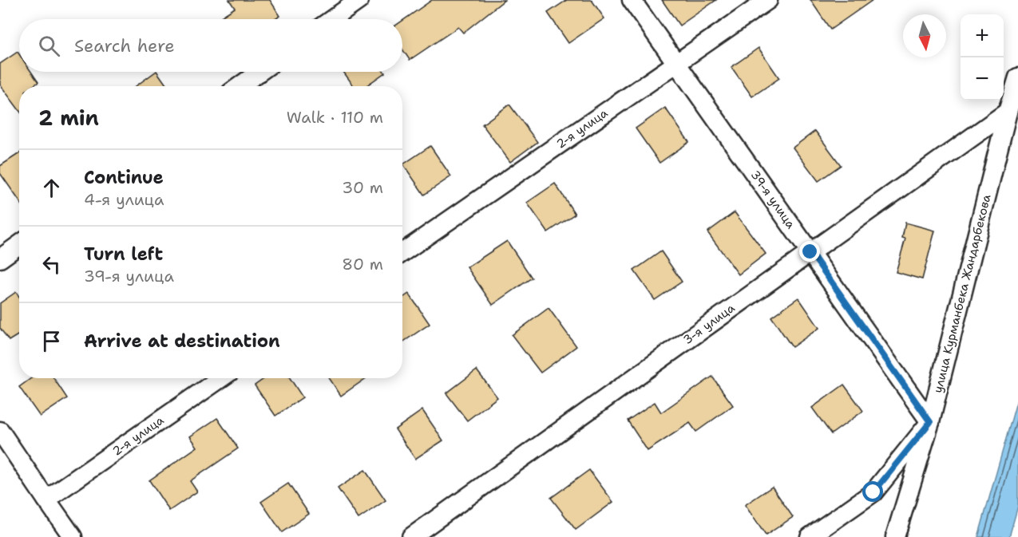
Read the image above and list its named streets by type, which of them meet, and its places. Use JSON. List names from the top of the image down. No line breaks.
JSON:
{"streets":{"street":["2-я улица","39-я улица","улица Курманбека Жандарбекова","3-я улица"]},"crossings":[["2-я улица","39-я улица"],["39-я улица","улица Курманбека Жандарбекова"],["39-я улица","3-я улица"],["улица Курманбека Жандарбекова","3-я улица"]],"north":"bottom","page":{"map_buttons":["+","−"],"search":"Search here","heading":["2 min","Walk · 110 m"],"list":[["Continue","4-я улица","30 m"],["Turn left","39-я улица","80 m"],"Arrive at destination"]}}
